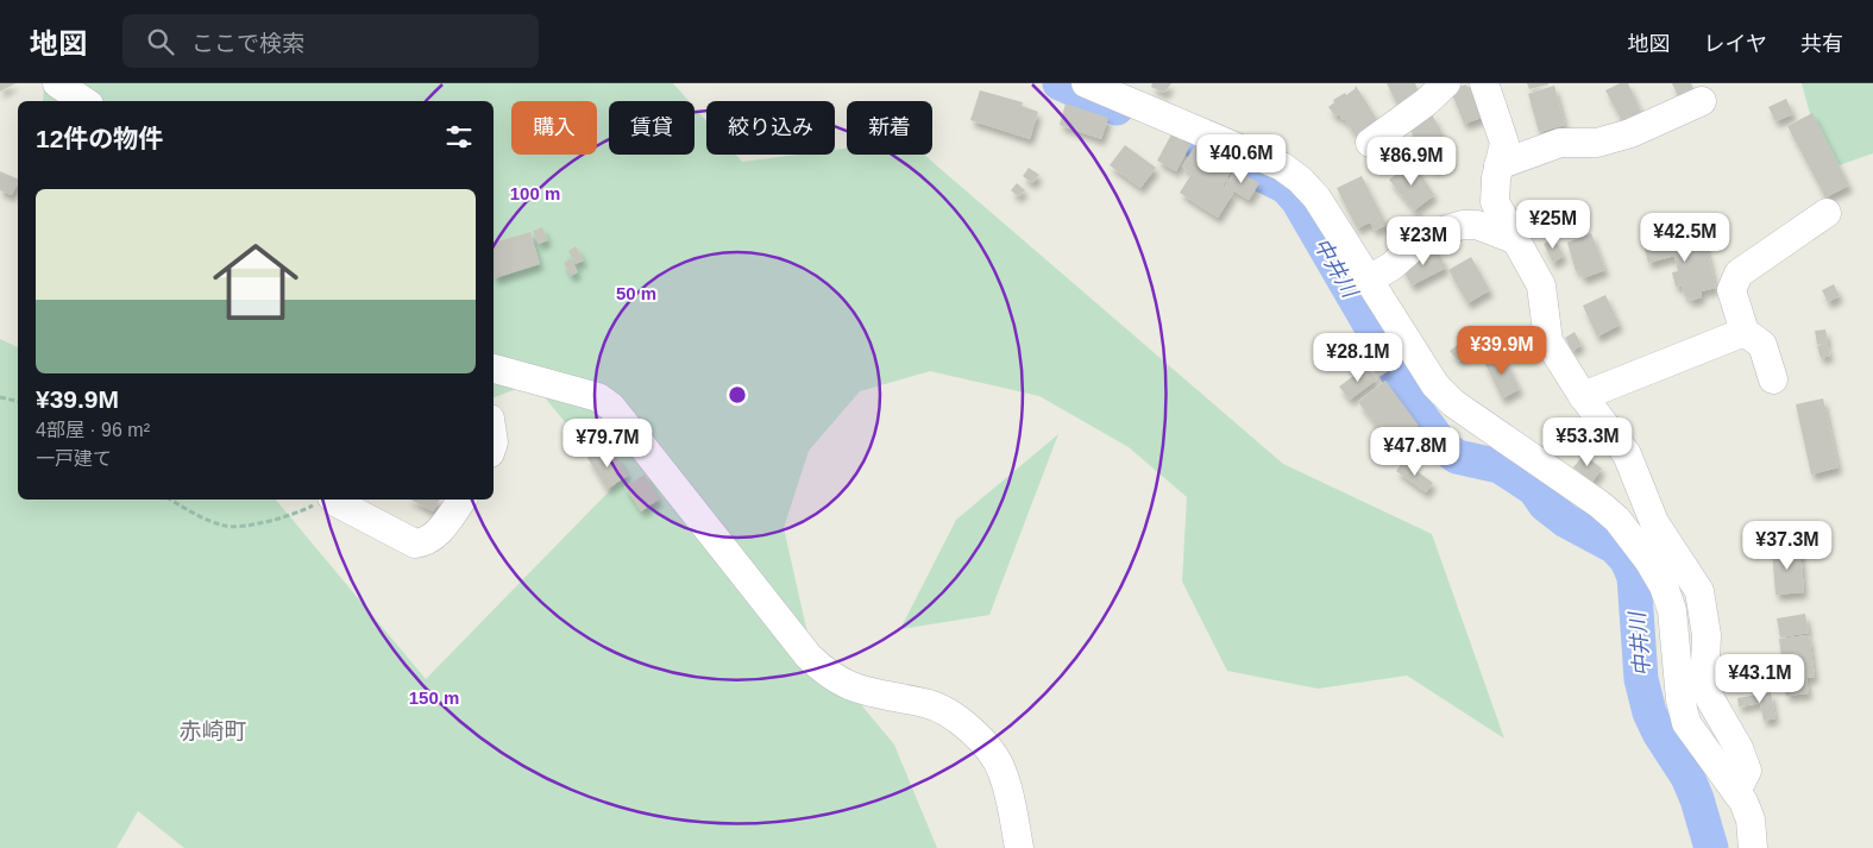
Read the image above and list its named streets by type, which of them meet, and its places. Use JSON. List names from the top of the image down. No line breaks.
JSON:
{"districts":["赤崎町"],"water":["中井川"],"page":{"header":"地図","search":"ここで検索","nav":["地図","レイヤ","共有"],"chip":["購入","賃貸","絞り込み","新着"],"heading":"12件の物件","price":["¥40.6M","¥86.9M","¥25M","¥42.5M","¥23M","¥39.9M","¥28.1M","¥53.3M","¥79.7M","¥47.8M","¥37.3M","¥43.1M"],"list":[{"name":"¥39.9M","note":"4部屋 · 96 m² · 一戸建て"}]},"rings":["100 m","50 m","150 m"]}
